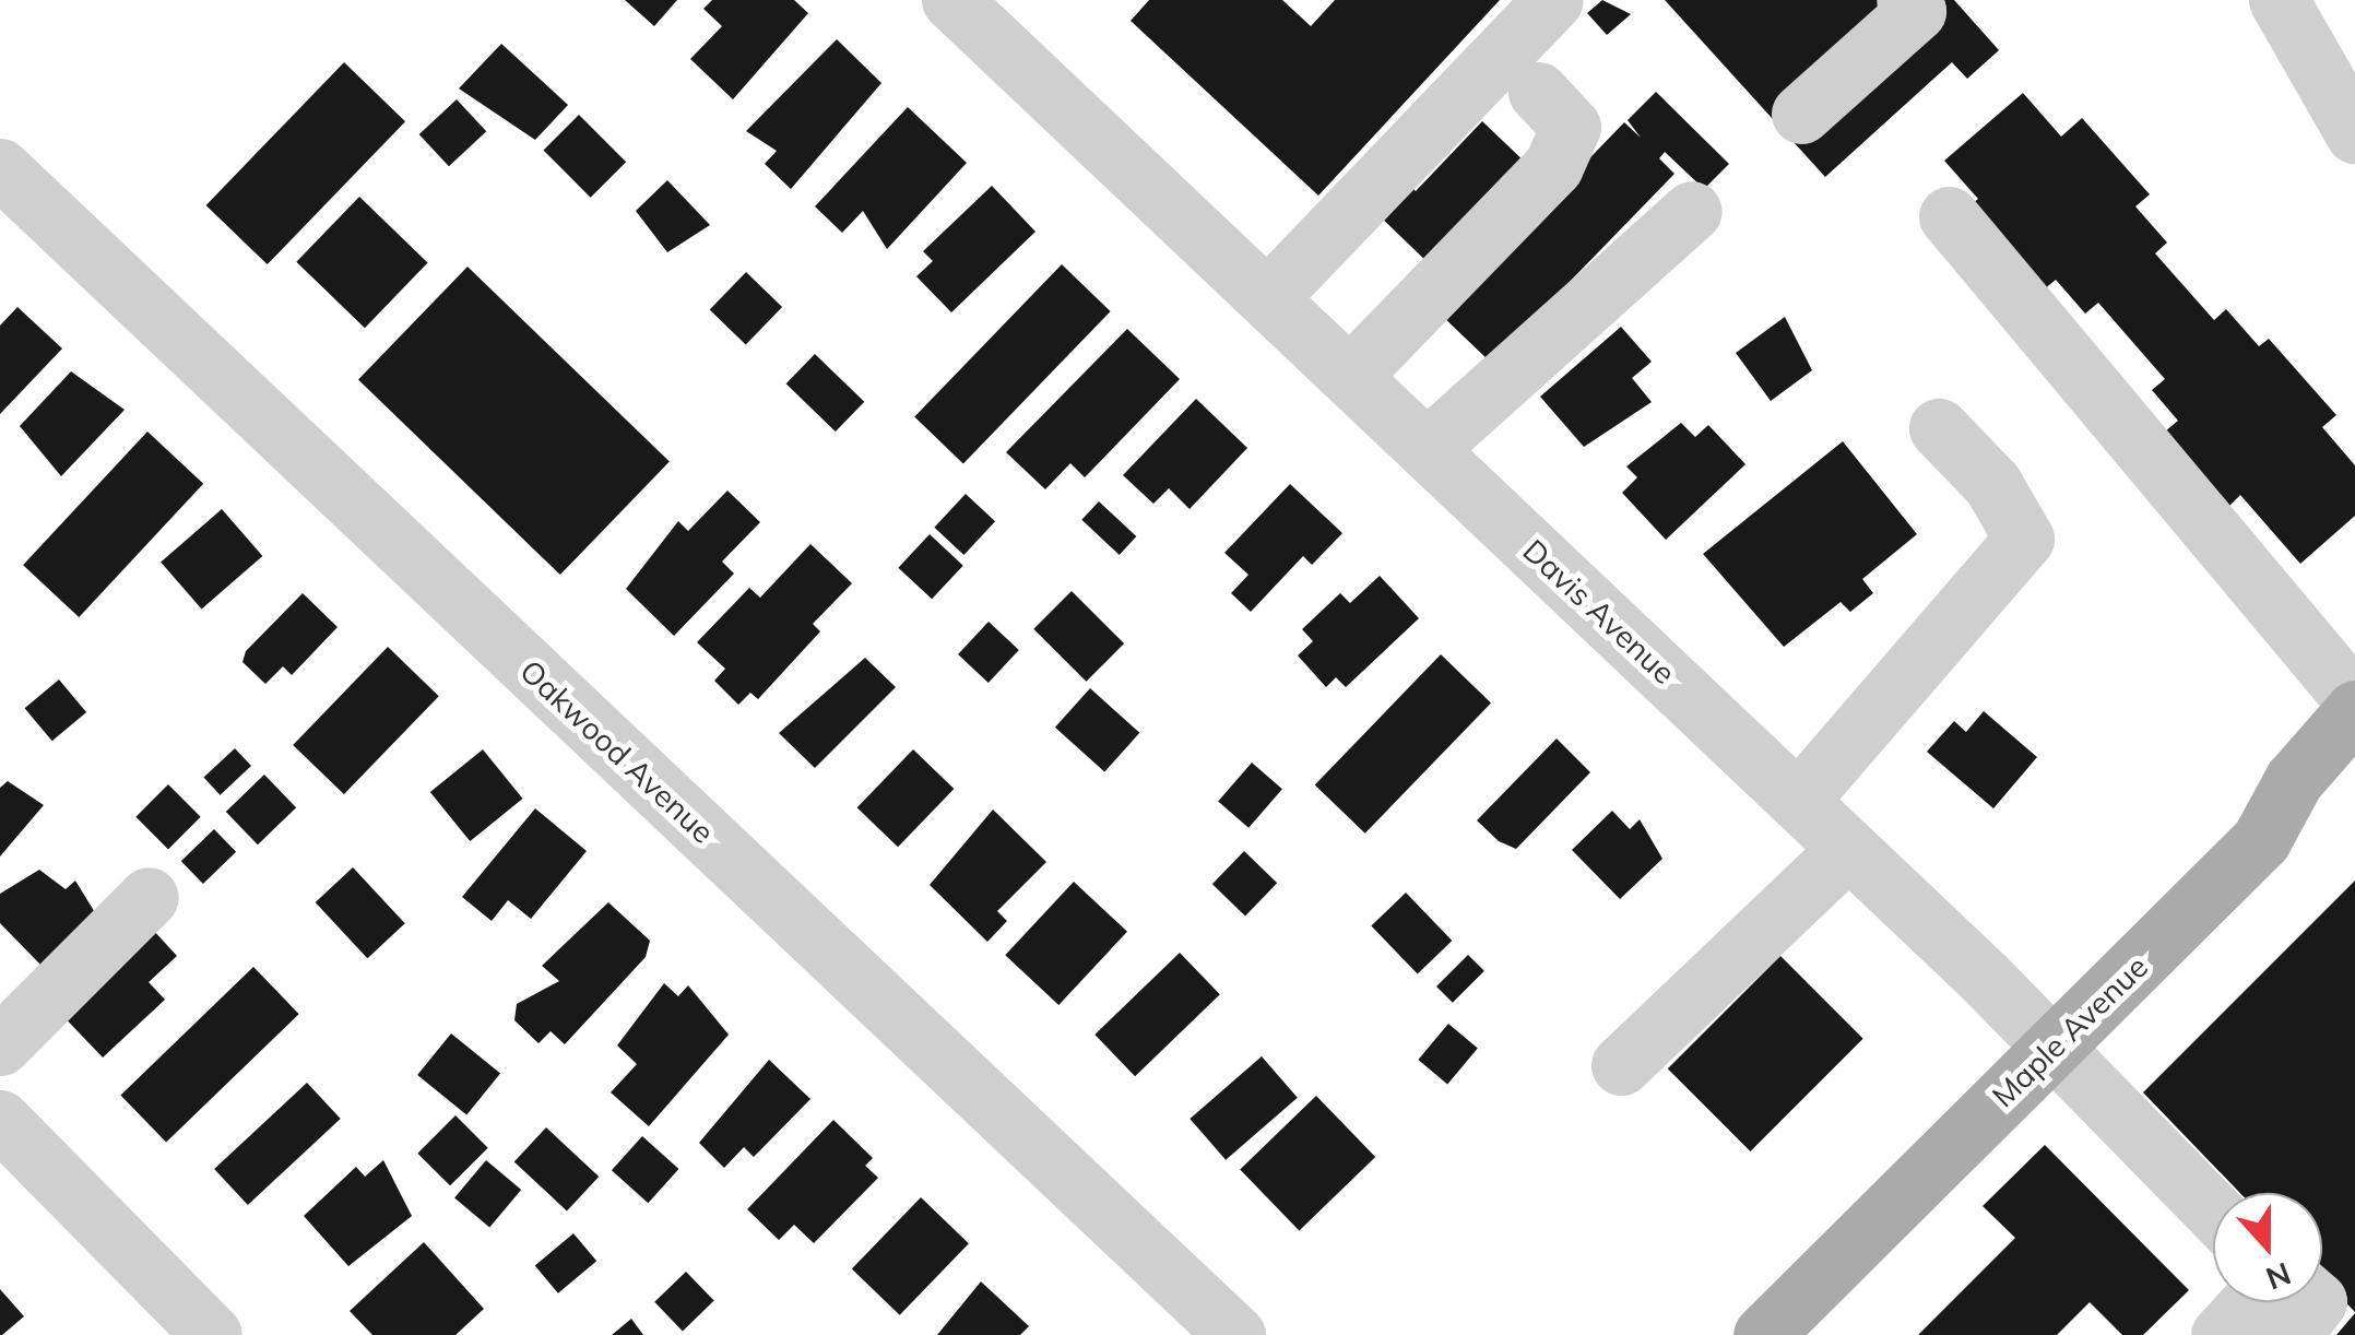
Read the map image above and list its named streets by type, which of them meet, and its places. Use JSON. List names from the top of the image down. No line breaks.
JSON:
{"streets":{"main road":["Maple Avenue"],"street":["Davis Avenue","Oakwood Avenue"]},"crossings":[["Davis Avenue","Maple Avenue"]],"north":"bottom"}
